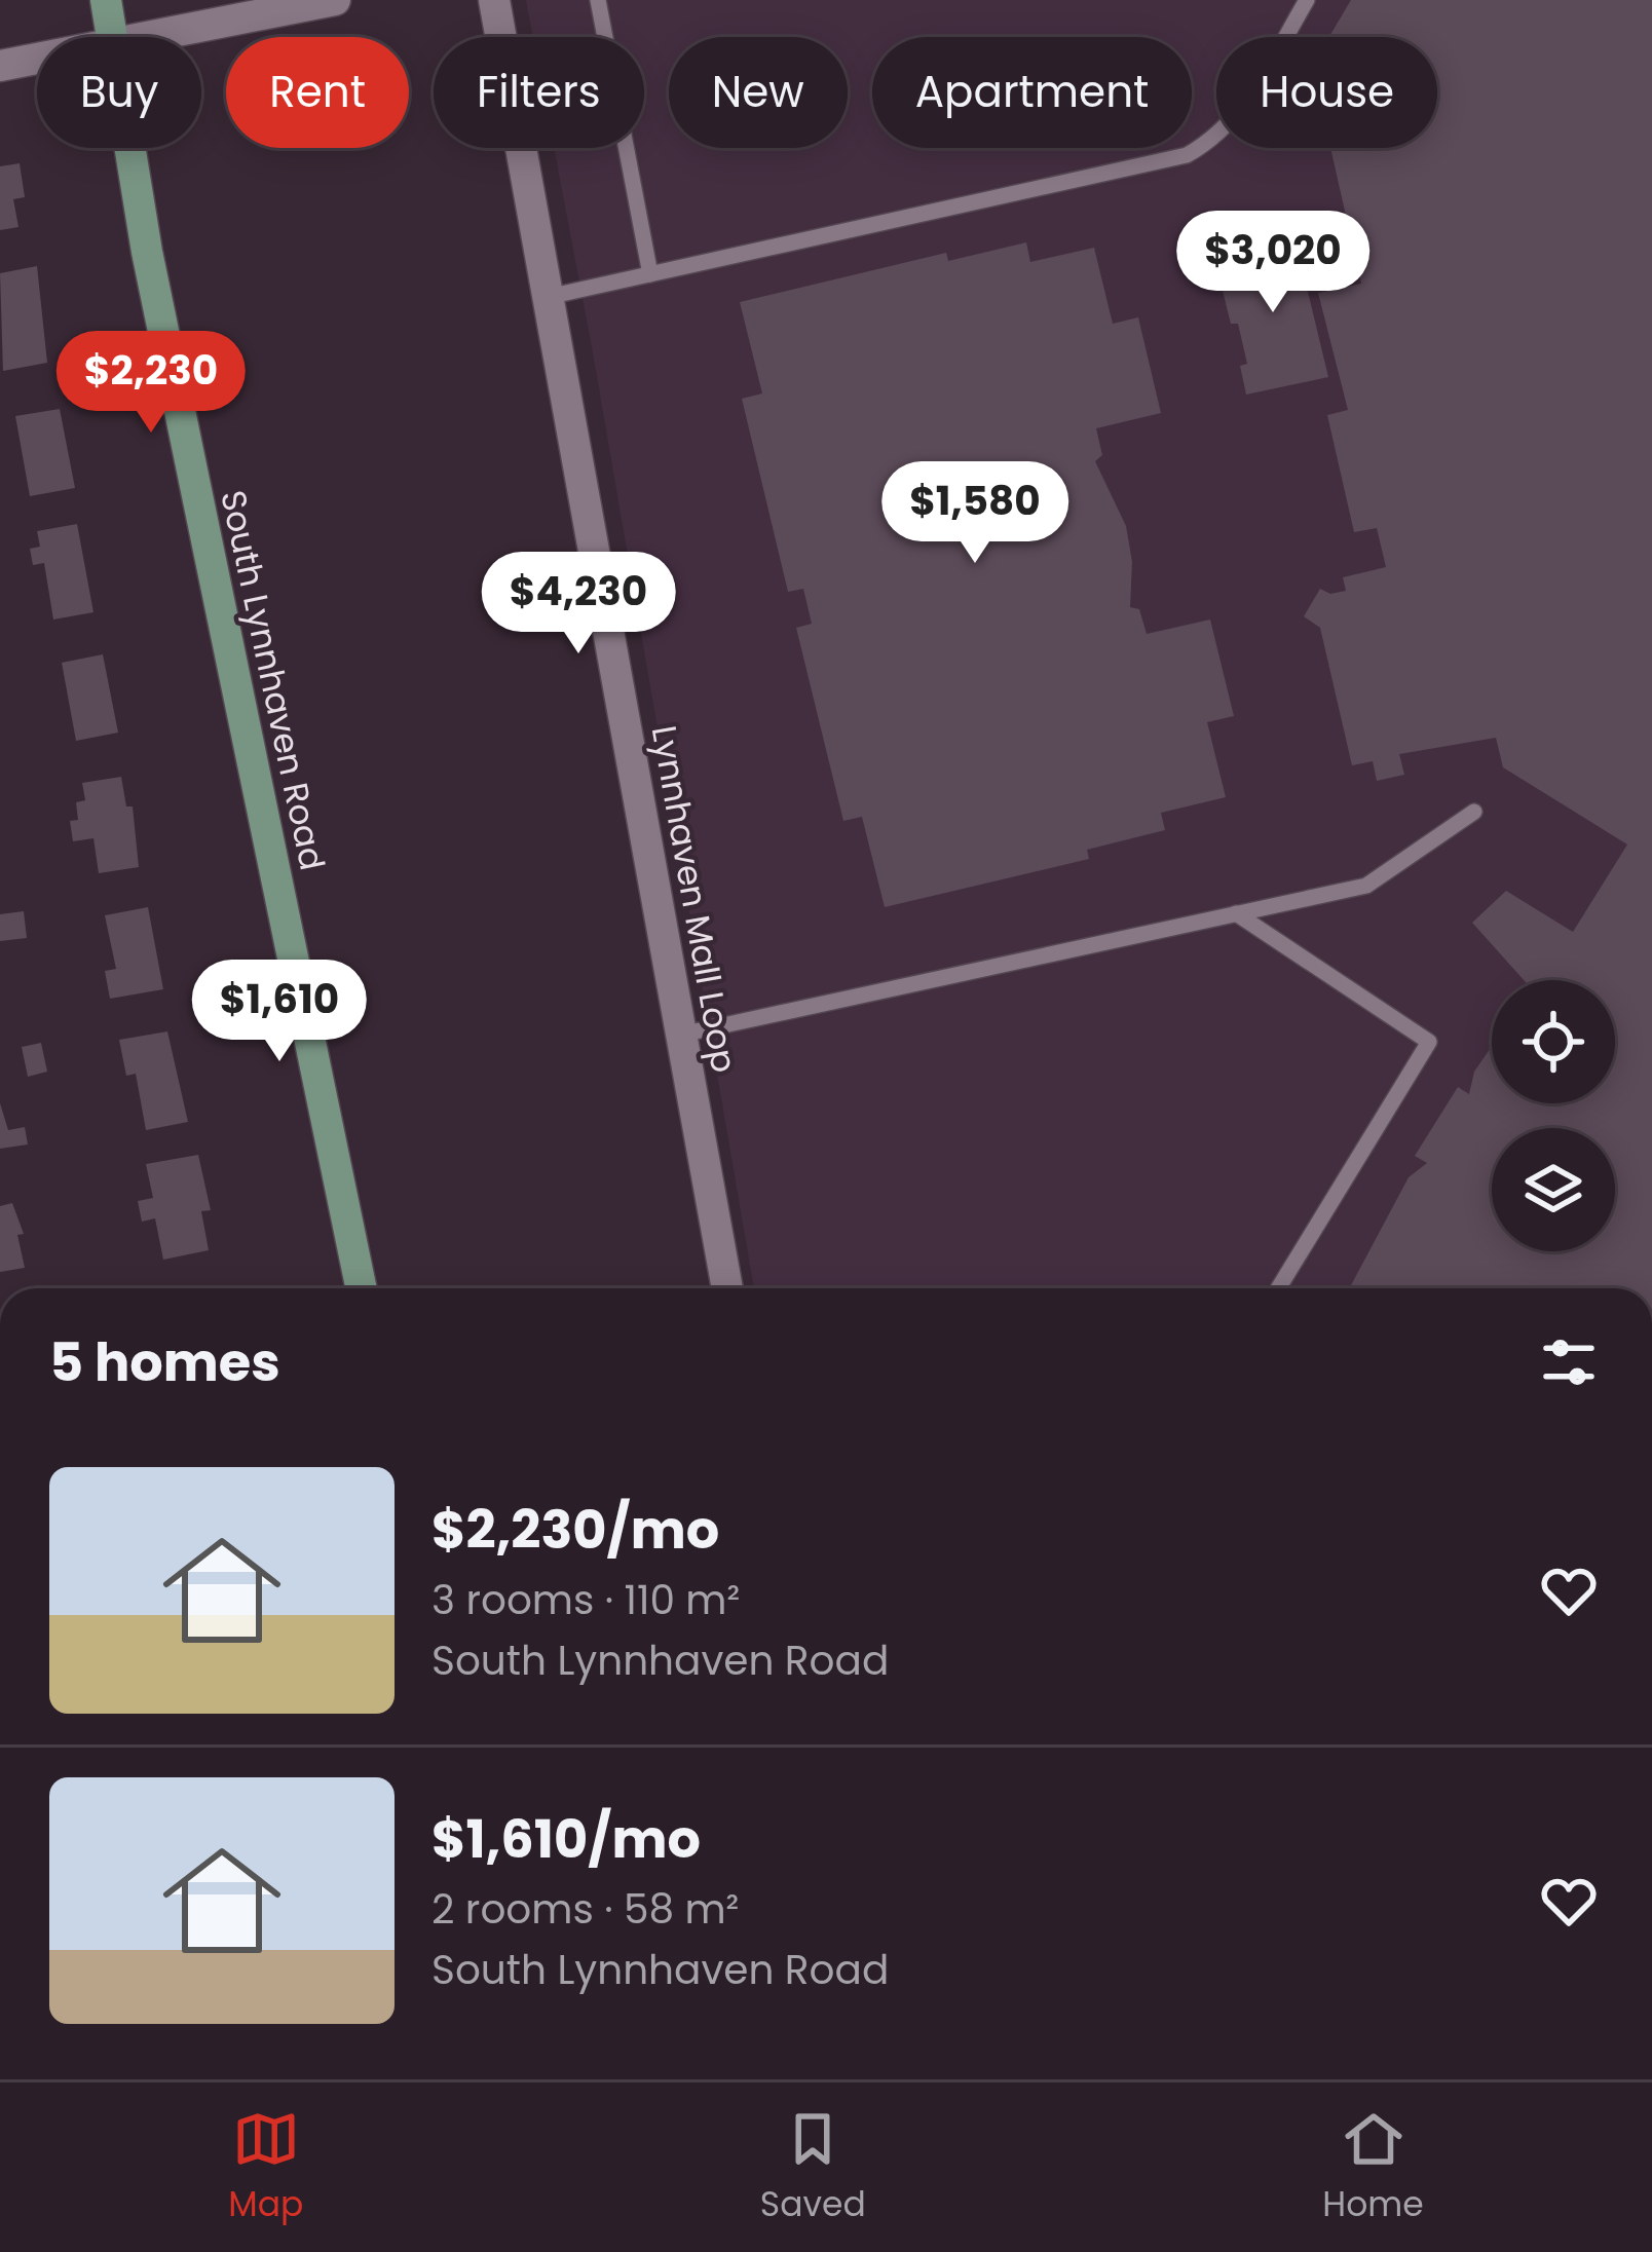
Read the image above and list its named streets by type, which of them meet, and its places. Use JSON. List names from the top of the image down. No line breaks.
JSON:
{"streets":{"street":["South Lynnhaven Road","Lynnhaven Mall Loop"]},"page":{"chip":["Buy","Rent","Filters","New","Apartment","House"],"price":["$3,020","$2,230","$1,580","$4,230","$1,610"],"heading":"5 homes","list":[{"name":"$2,230/mo","note":"3 rooms · 110 m² · South Lynnhaven Road"},{"name":"$1,610/mo","note":"2 rooms · 58 m² · South Lynnhaven Road"}],"tabs":["Map","Saved","Home"]}}
